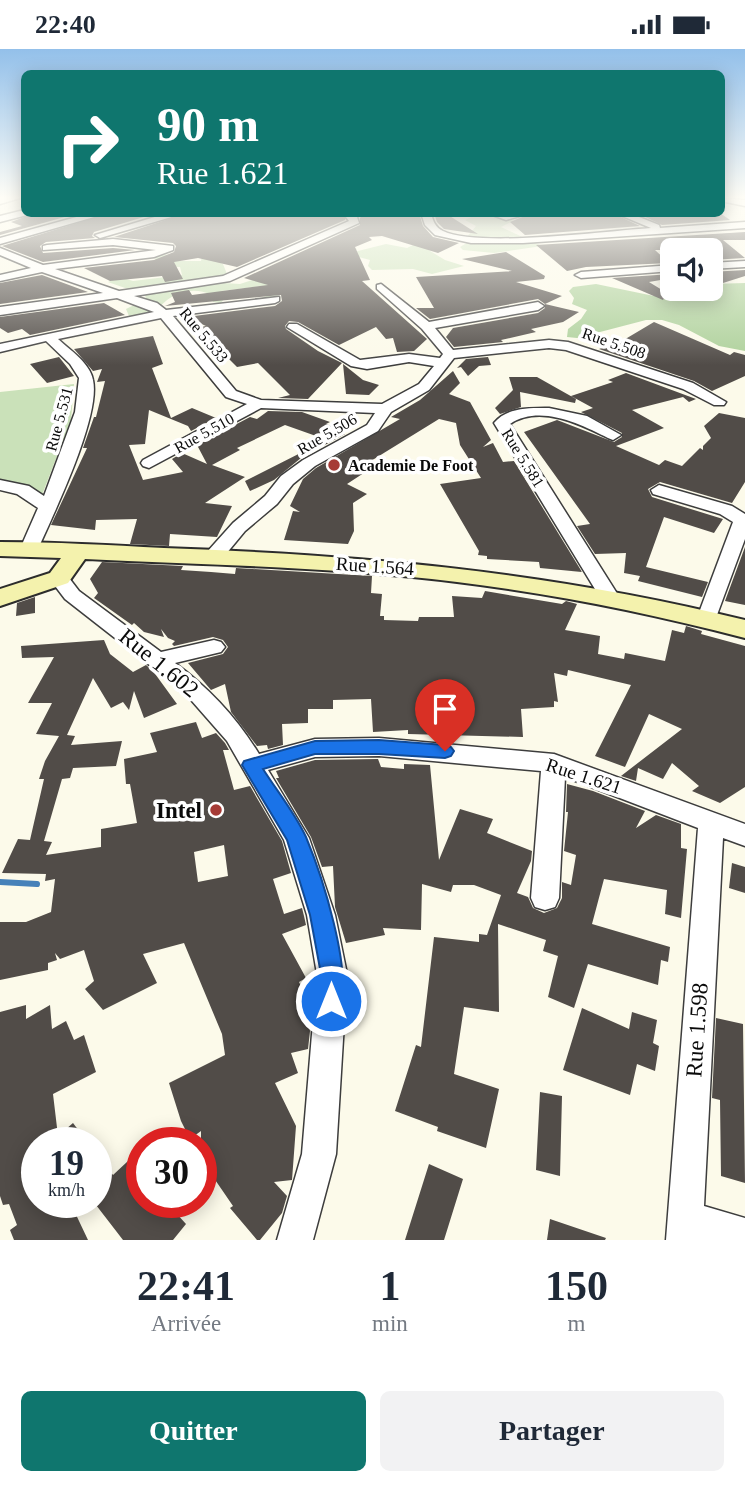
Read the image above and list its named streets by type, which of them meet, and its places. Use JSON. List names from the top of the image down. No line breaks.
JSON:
{"streets":{"main road":["Rue 1.564"],"street":["Rue 5.533","Rue 5.508","Rue 5.531","Rue 5.510","Rue 5.506","Rue 5.581","Rue 1.602","Rue 1.621","Rue 1.598"]},"crossings":[["Rue 5.533","Rue 5.510"],["Rue 5.533","Rue 5.506"],["Rue 5.508","Rue 5.506"],["Rue 5.531","Rue 1.564"],["Rue 5.506","Rue 1.564"],["Rue 5.581","Rue 1.564"],["Rue 1.602","Rue 1.621"],["Rue 1.621","Rue 1.598"]],"places":["Academie De Foot","Intel"],"page":{"status":"22:40","turn":["90 m","Rue 1.621"],"speed":"19 km/h","limit":"30","eta":["22:41","Arrivée","1","min","150","m"],"buttons":["Quitter","Partager"]}}
